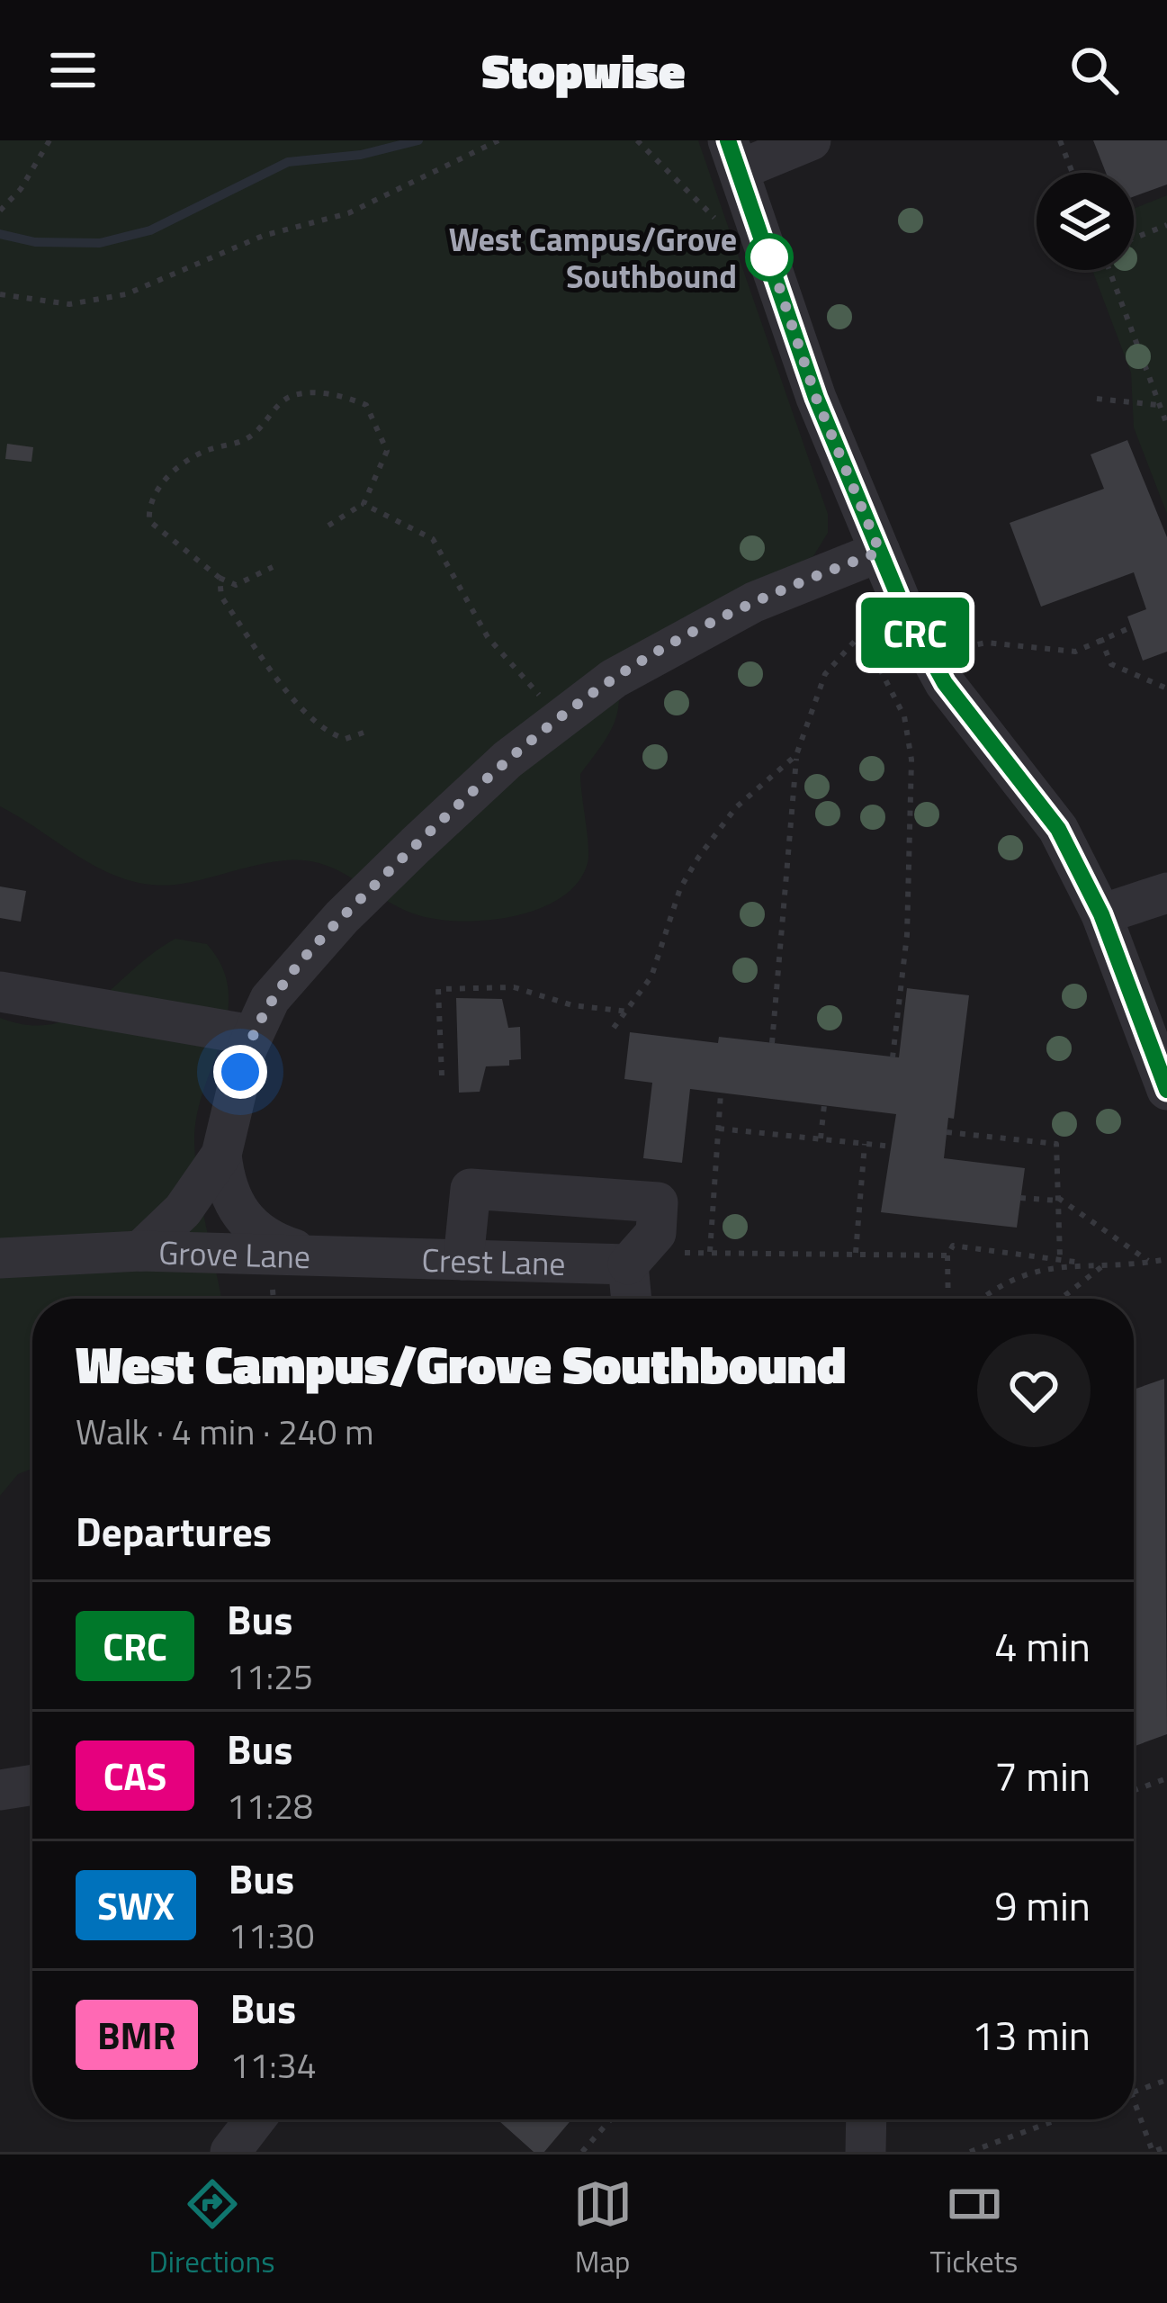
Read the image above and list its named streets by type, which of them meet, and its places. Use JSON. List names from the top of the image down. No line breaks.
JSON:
{"streets":{"street":["Grove Lane","Crest Lane"]},"crossings":[["Grove Lane","Crest Lane"]],"places":["West Campus/Grove Southbound"],"lines":["bus line CRC"],"page":{"header":"Stopwise","on_map":"CRC","heading":[["West Campus/Grove Southbound","Walk · 4 min · 240 m"],"Departures"],"list":[{"mark":"CRC","name":"Bus","note":"11:25","value":"4 min"},{"mark":"CAS","name":"Bus","note":"11:28","value":"7 min"},{"mark":"SWX","name":"Bus","note":"11:30","value":"9 min"},{"mark":"BMR","name":"Bus","note":"11:34","value":"13 min"}],"tabs":["Directions","Map","Tickets"]}}
